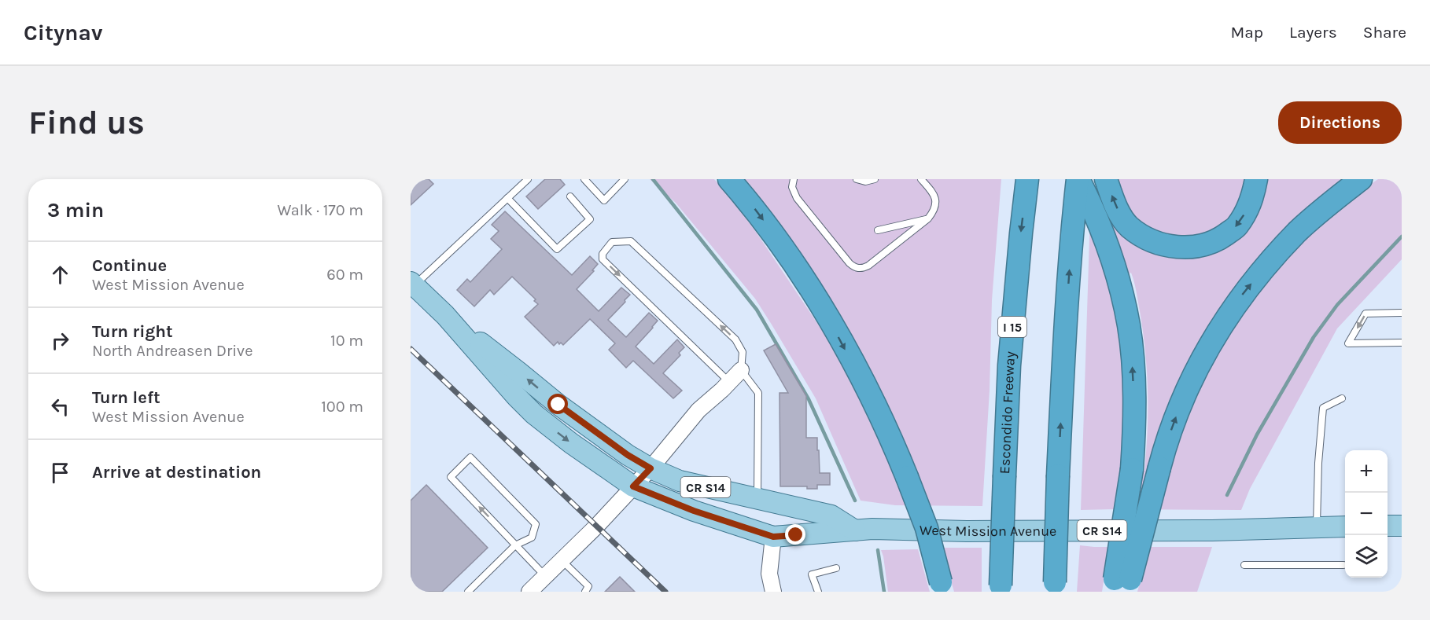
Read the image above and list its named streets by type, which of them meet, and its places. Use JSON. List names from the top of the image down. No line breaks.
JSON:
{"streets":{"highway":["I 15","Escondido Freeway"],"main road":["CR S14","West Mission Avenue"]},"page":{"header":"Citynav","nav":["Map","Layers","Share"],"buttons":"Directions","title":"Find us","heading":["3 min","Walk · 170 m"],"list":[["Continue","West Mission Avenue","60 m"],["Turn right","North Andreasen Drive","10 m"],["Turn left","West Mission Avenue","100 m"],"Arrive at destination"],"map_buttons":["+","−"]}}
